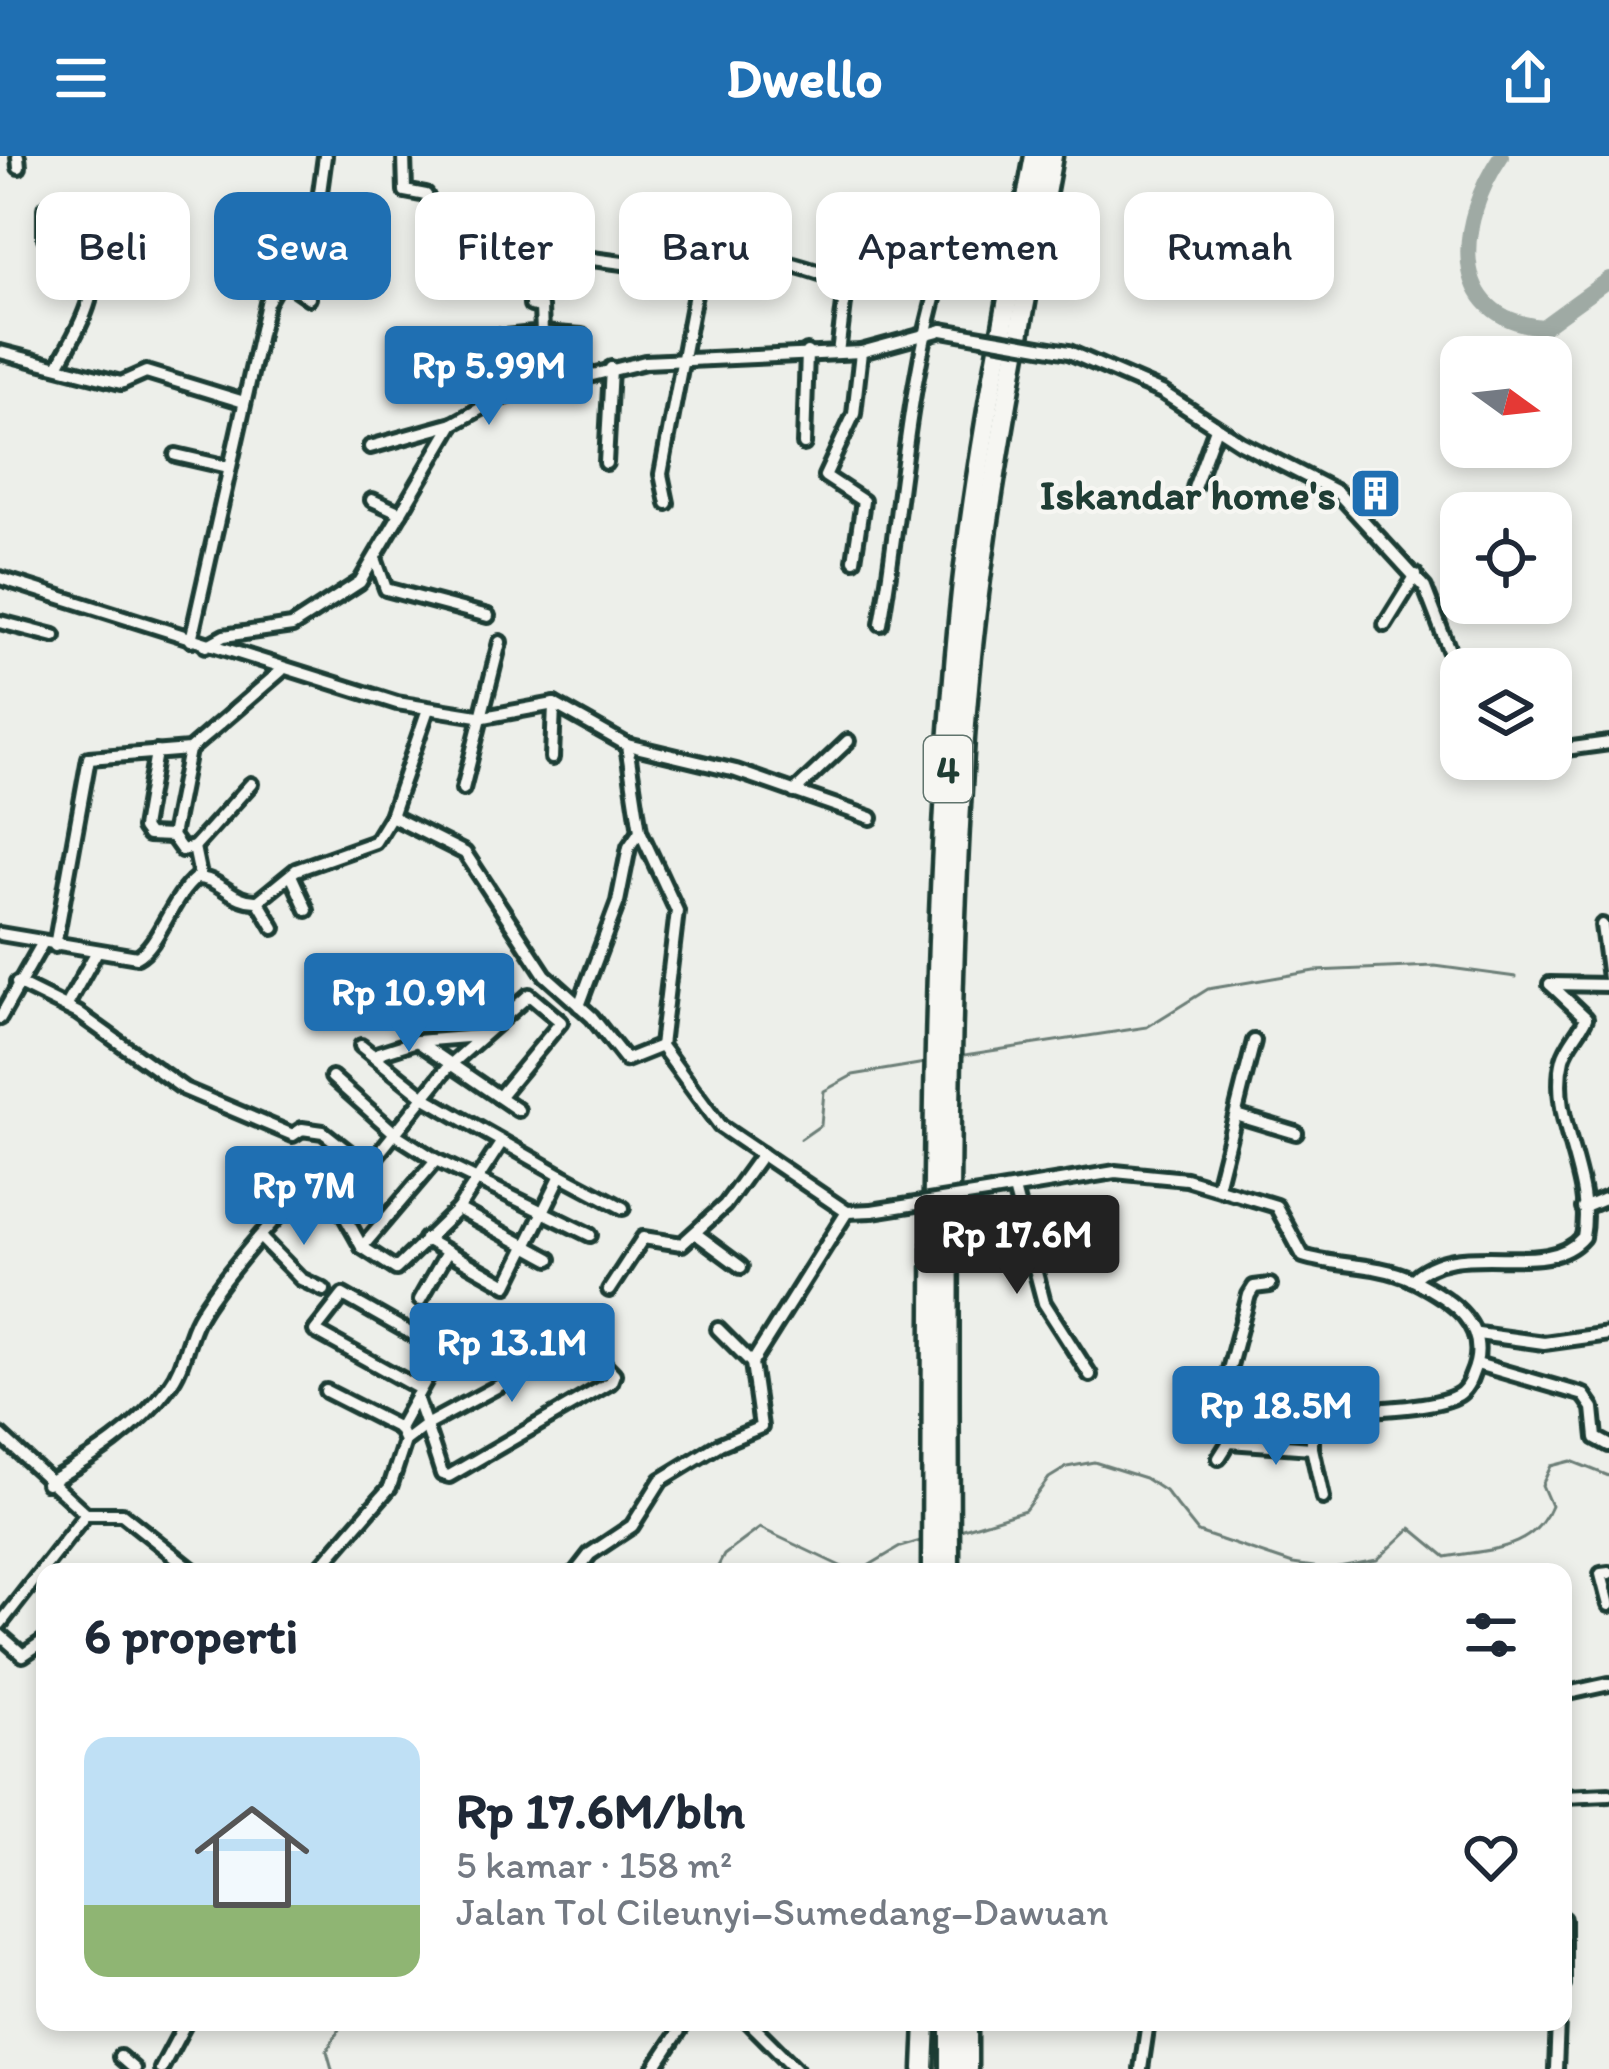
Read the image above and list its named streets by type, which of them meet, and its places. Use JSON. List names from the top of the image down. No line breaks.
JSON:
{"streets":{"highway":["4"]},"places":{"building":["Iskandar home's"]},"north":"right","page":{"header":"Dwello","chip":["Beli","Sewa","Filter","Baru","Apartemen","Rumah"],"price":["Rp 5.99M","Rp 10.9M","Rp 7M","Rp 17.6M","Rp 13.1M","Rp 18.5M"],"heading":"6 properti","list":[{"name":"Rp 17.6M/bln","note":"5 kamar · 158 m² · Jalan Tol Cileunyi–Sumedang–Dawuan"}]}}
